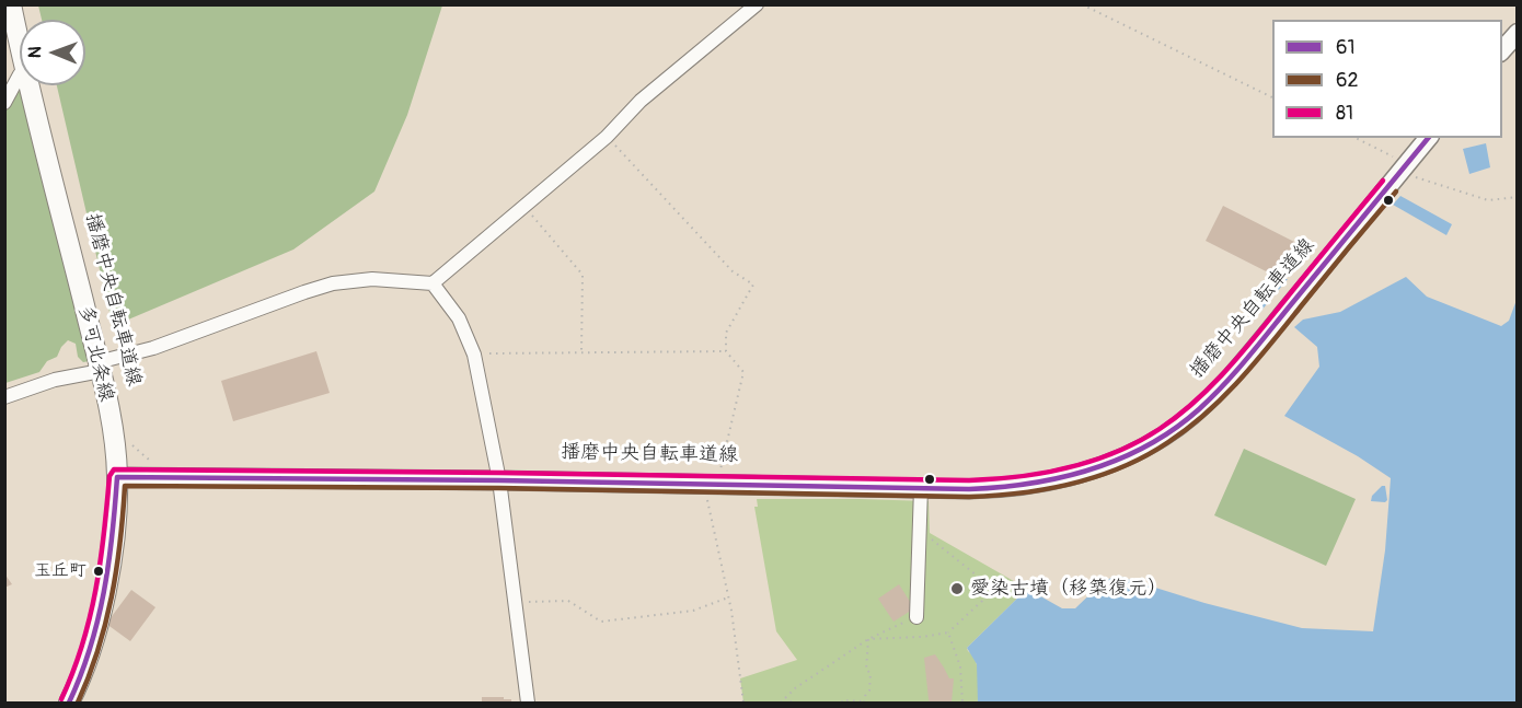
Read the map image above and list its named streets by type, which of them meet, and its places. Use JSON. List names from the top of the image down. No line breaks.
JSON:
{"streets":{"main road":["多可北条線"]},"places":["玉丘町","愛染古墳（移築復元）"],"lines":["transit line 61","transit line 81","transit line 62"],"legend":["61","62","81"],"north":"left"}
